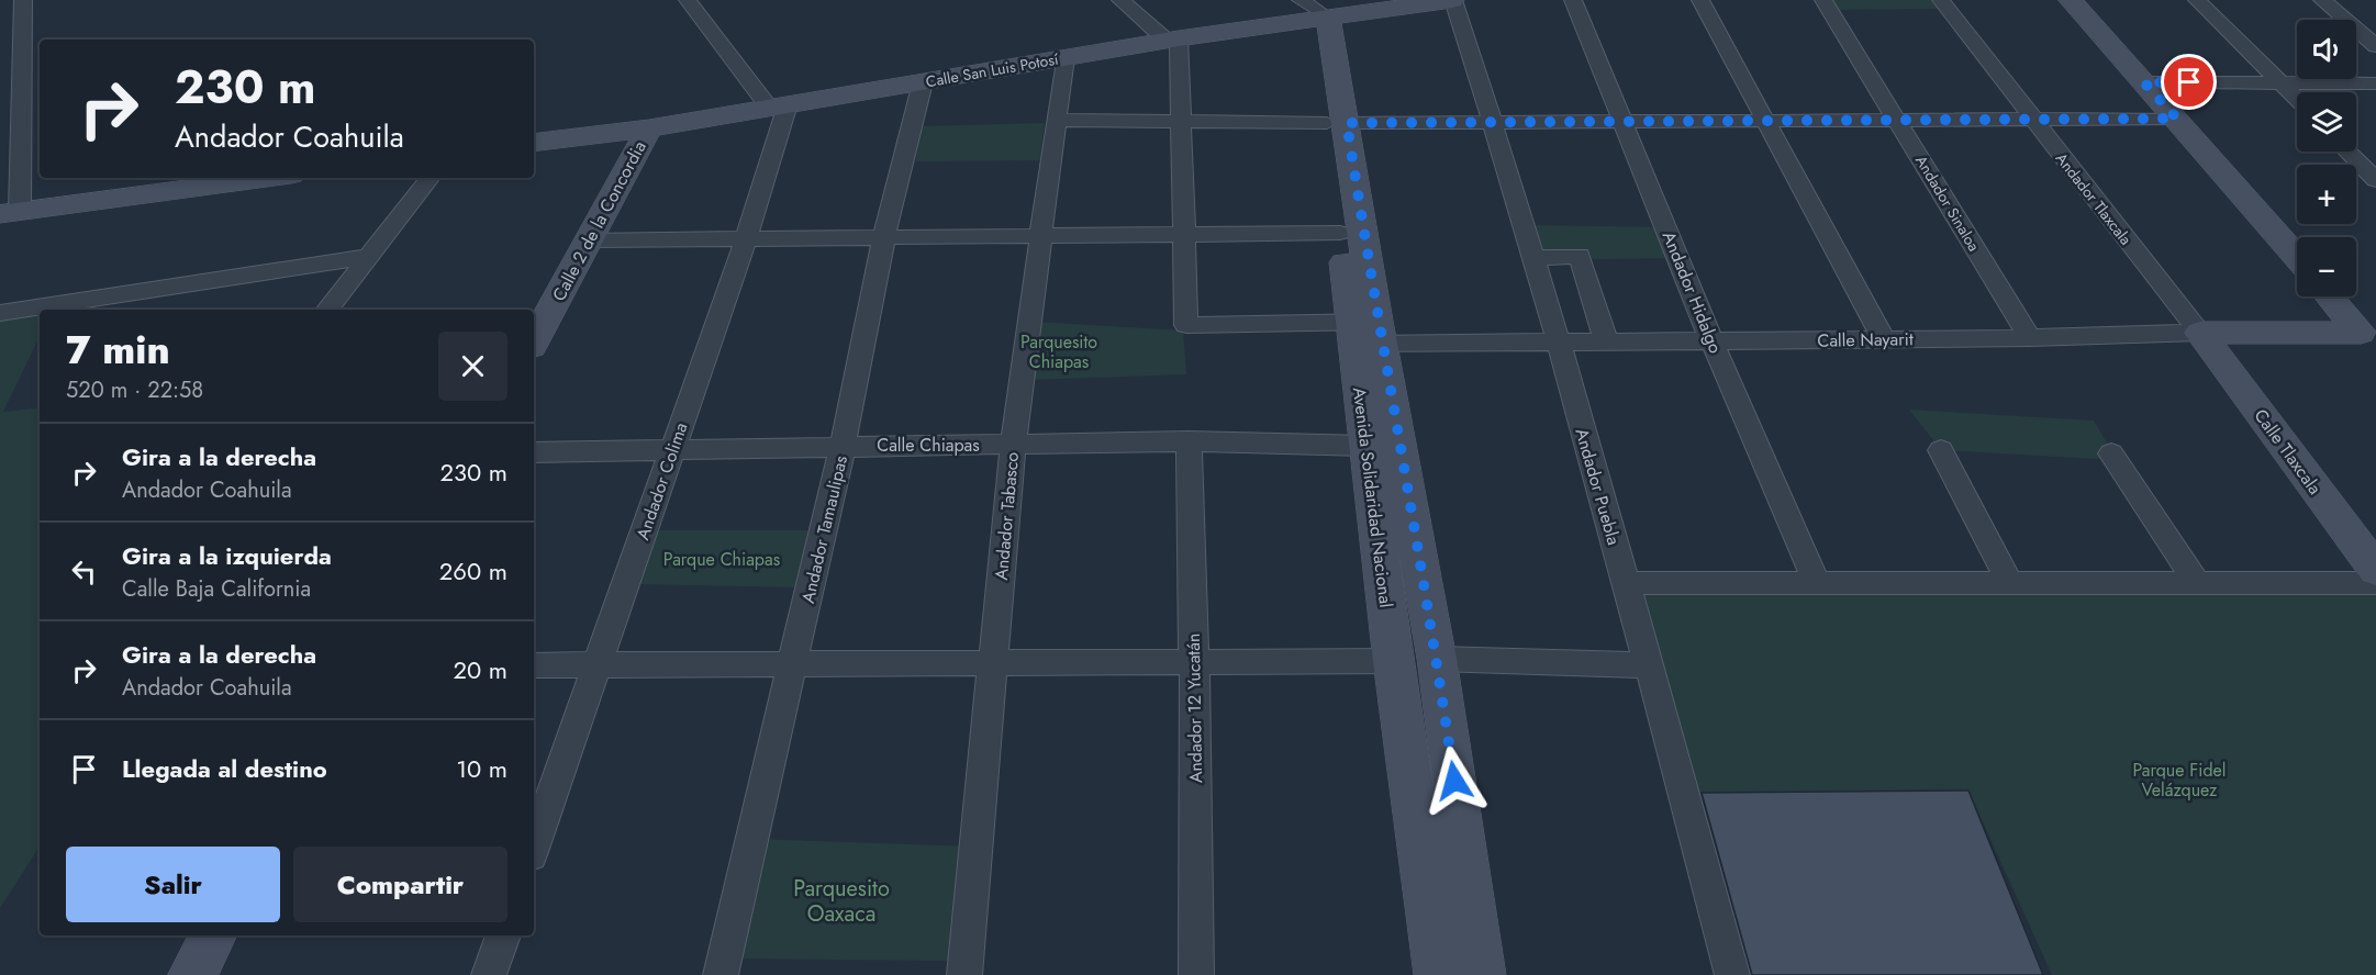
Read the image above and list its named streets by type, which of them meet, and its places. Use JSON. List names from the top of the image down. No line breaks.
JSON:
{"streets":{"main road":["Calle San Luis Potosí","Calle 2 de la Concordia","Calle Nayarit","Calle Tlaxcala","Avenida Solidaridad Nacional"],"street":["Andador Tlaxcala","Andador Sinaloa","Andador Hidalgo","Calle Chiapas","Andador Colima","Andador Puebla","Andador Tabasco","Andador Tamaulipas","Andador 12 Yucatán"]},"crossings":[["Calle San Luis Potosí","Calle 2 de la Concordia"],["Calle San Luis Potosí","Andador Colima"],["Calle San Luis Potosí","Andador Puebla"],["Calle San Luis Potosí","Avenida Solidaridad Nacional"],["Calle San Luis Potosí","Andador Tabasco"],["Calle San Luis Potosí","Andador Tamaulipas"],["Andador Tlaxcala","Calle Nayarit"],["Andador Tlaxcala","Calle Tlaxcala"],["Andador Sinaloa","Calle Nayarit"],["Andador Hidalgo","Calle Nayarit"],["Calle Nayarit","Calle Tlaxcala"],["Calle Nayarit","Andador Puebla"],["Calle Nayarit","Avenida Solidaridad Nacional"],["Calle Chiapas","Andador Colima"],["Calle Chiapas","Avenida Solidaridad Nacional"],["Calle Chiapas","Andador Tabasco"],["Calle Chiapas","Andador Tamaulipas"],["Calle Chiapas","Andador 12 Yucatán"]],"parks":["Parquesito Chiapas","Parque Chiapas","Parque Fidel Velázquez","Parquesito Oaxaca"],"page":{"map_buttons":["+","−"],"turn":["230 m","Andador Coahuila"],"heading":["7 min","520 m · 22:58"],"list":[{"name":"Gira a la derecha","note":"Andador Coahuila","value":"230 m"},{"name":"Gira a la izquierda","note":"Calle Baja California","value":"260 m"},{"name":"Gira a la derecha","note":"Andador Coahuila","value":"20 m"},{"name":"Llegada al destino","value":"10 m"}],"buttons":["Salir","Compartir"]}}
